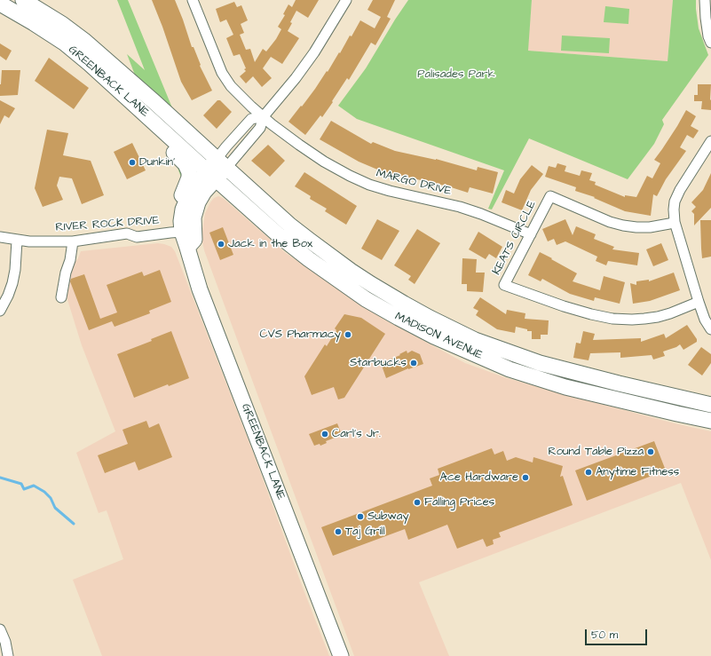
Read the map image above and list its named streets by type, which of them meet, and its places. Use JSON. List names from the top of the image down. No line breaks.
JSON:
{"streets":{"main road":["GREENBACK LANE","MADISON AVENUE"],"street":["MARGO DRIVE","RIVER ROCK DRIVE","KEATS CIRCLE"]},"crossings":[["GREENBACK LANE","RIVER ROCK DRIVE"],["GREENBACK LANE","MADISON AVENUE"],["MARGO DRIVE","KEATS CIRCLE"]],"parks":["Palisades Park"],"places":["Dunkin'","Jack in the Box","CVS Pharmacy","Starbucks","Carl's Jr.","Round Table Pizza","Anytime Fitness","Ace Hardware","Falling Prices","Subway","Taj Grill"],"scale_bar":"50 m"}
